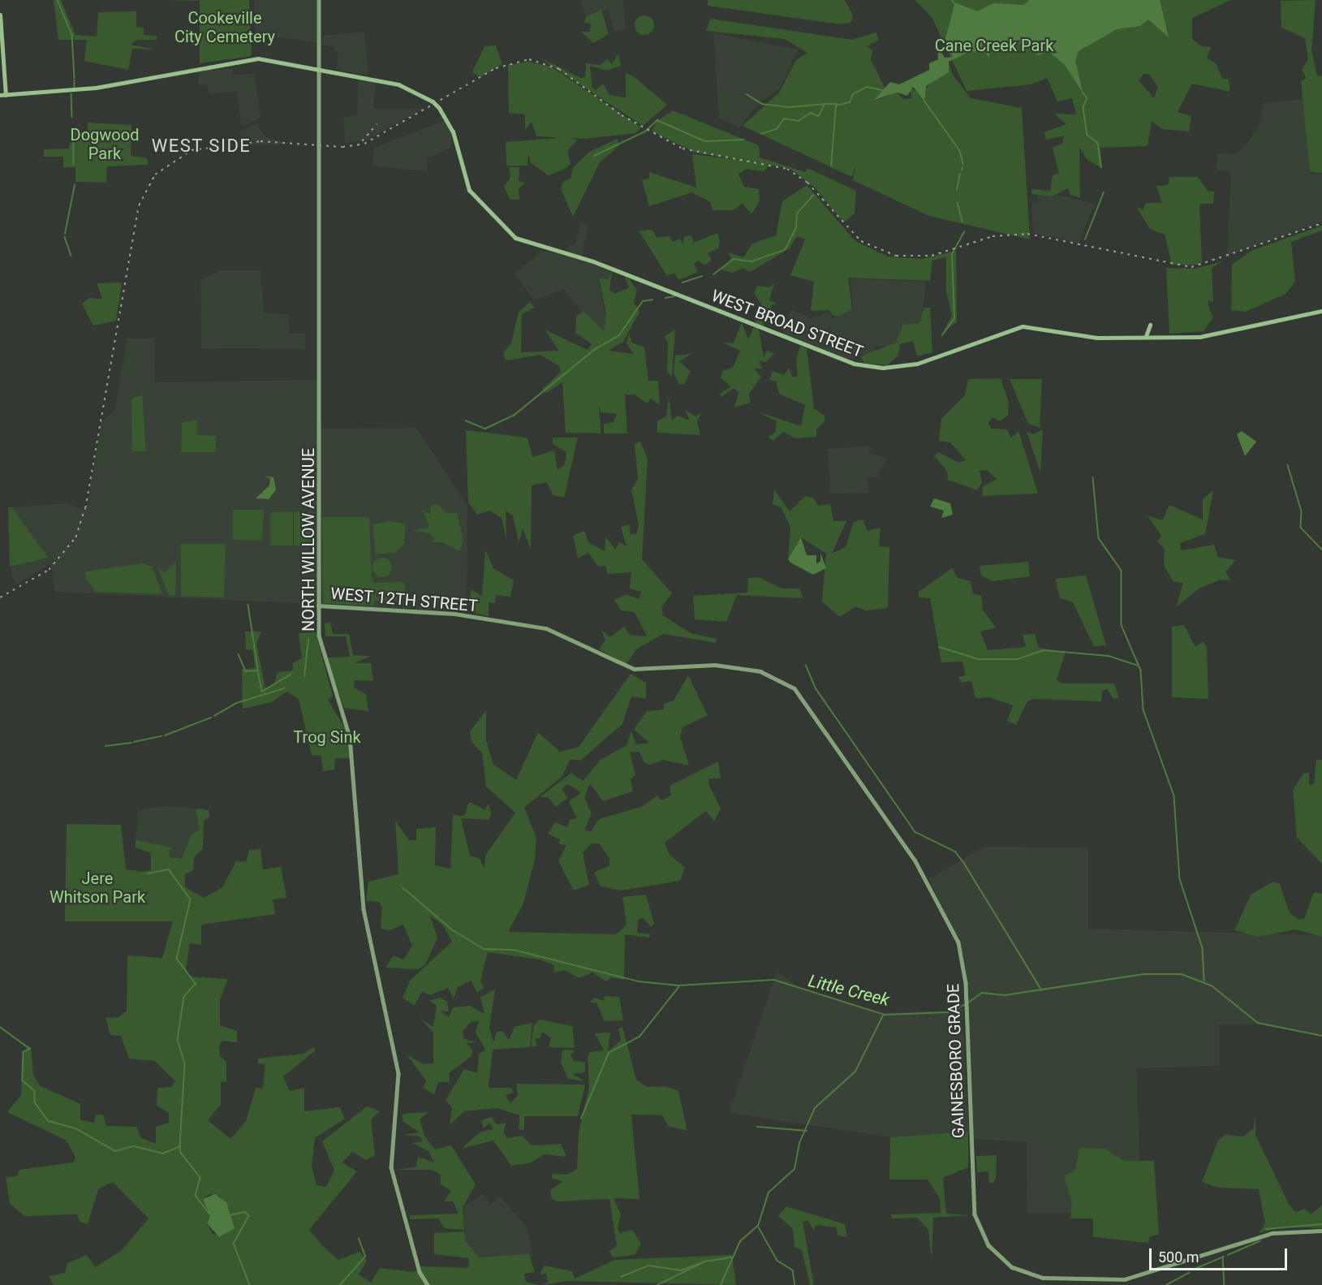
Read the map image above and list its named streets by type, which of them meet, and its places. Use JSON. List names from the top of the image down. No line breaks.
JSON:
{"streets":{"main road":["WEST BROAD STREET","NORTH WILLOW AVENUE","WEST 12TH STREET","GAINESBORO GRADE"]},"crossings":[["WEST BROAD STREET","NORTH WILLOW AVENUE"],["NORTH WILLOW AVENUE","WEST 12TH STREET"],["WEST 12TH STREET","GAINESBORO GRADE"]],"districts":["WEST SIDE"],"water":["Little Creek"],"parks":["Cookeville City Cemetery","Cane Creek Park","Dogwood Park","Trog Sink","Jere Whitson Park"],"scale_bar":"500 m"}
